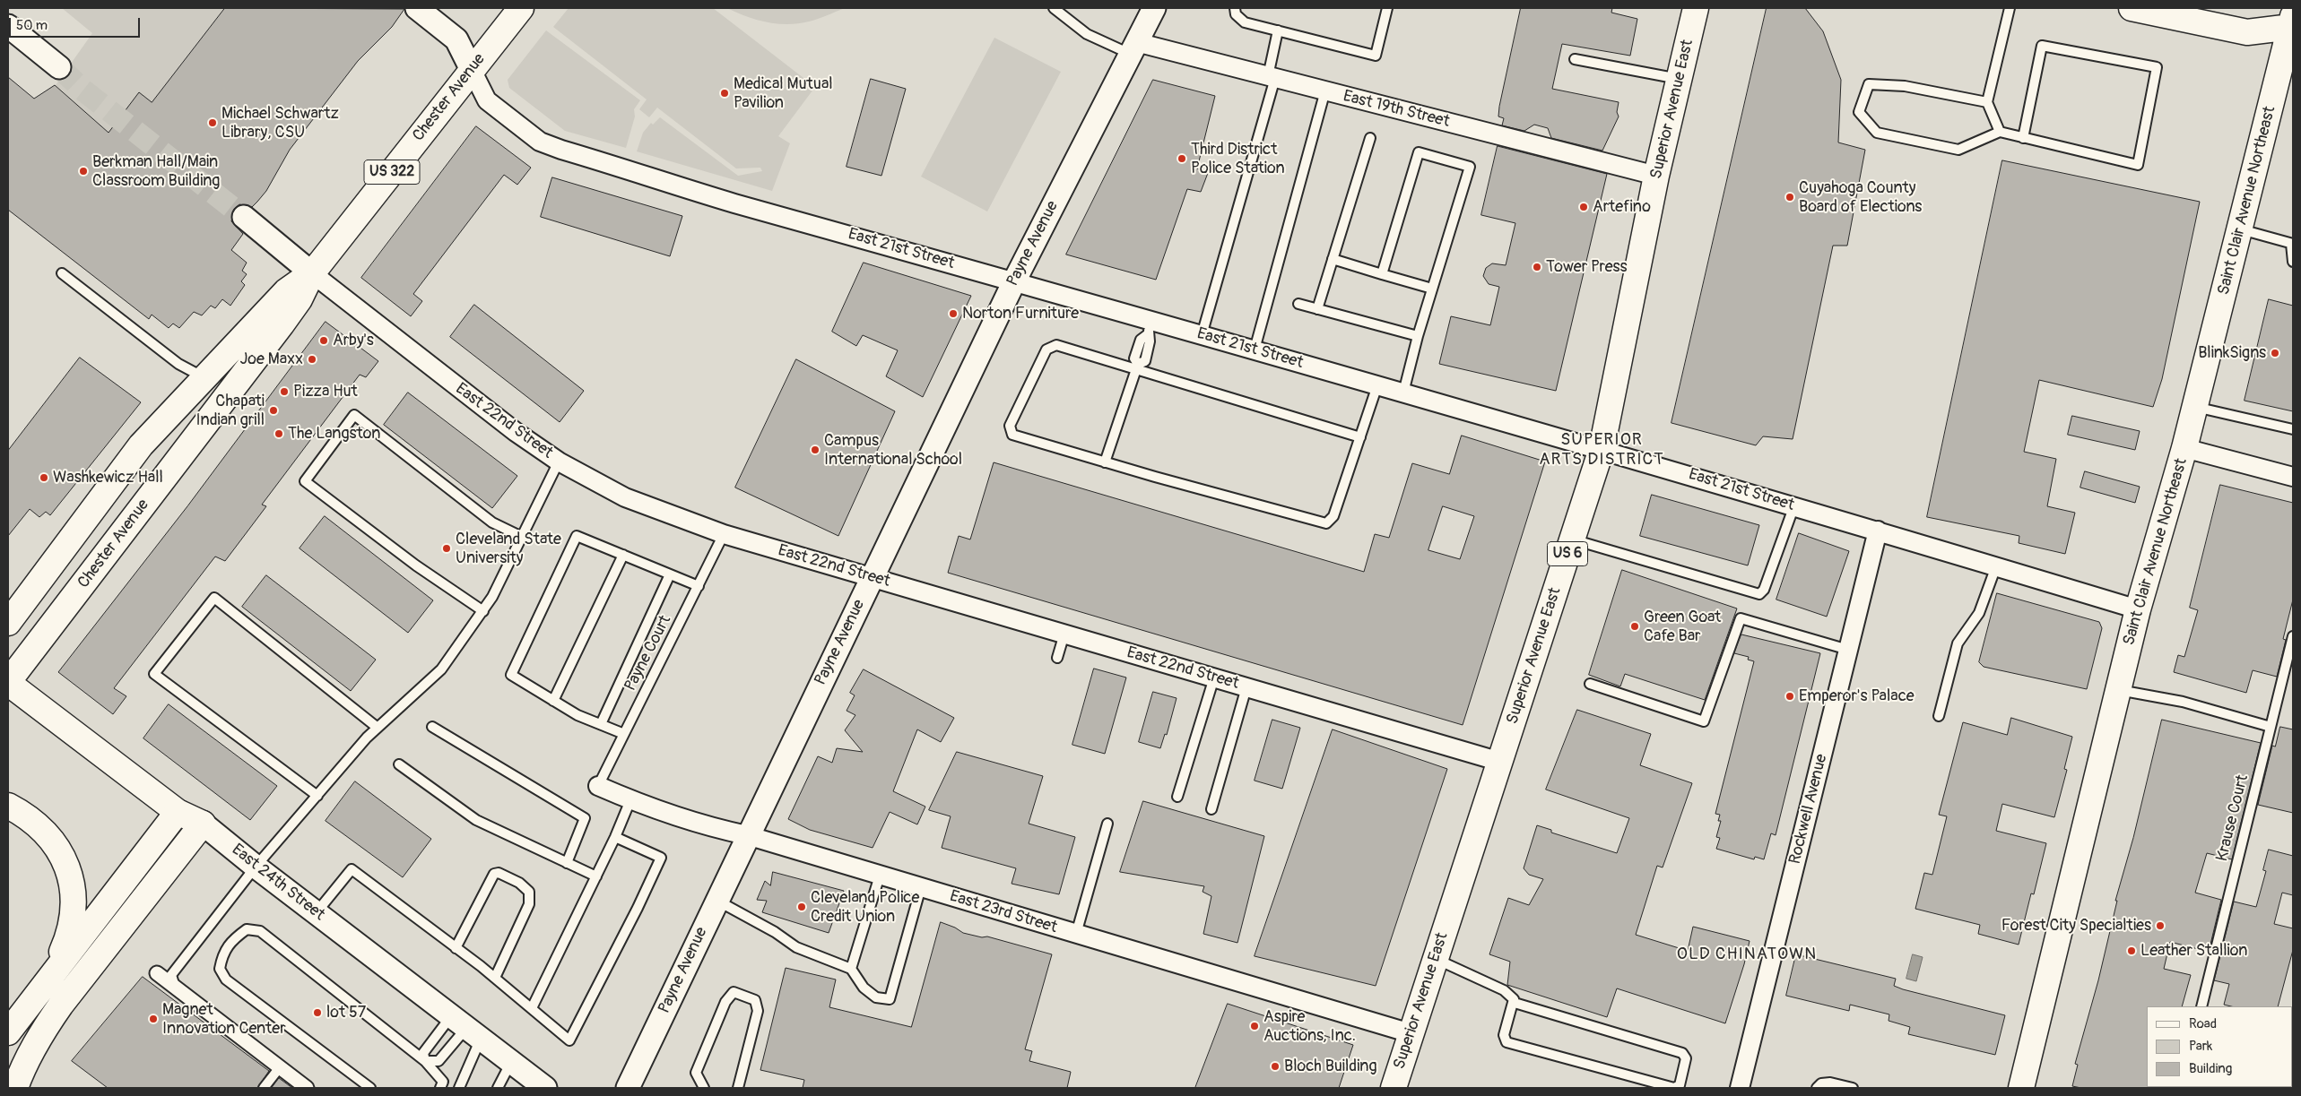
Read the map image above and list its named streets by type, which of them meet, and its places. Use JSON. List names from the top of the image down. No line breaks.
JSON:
{"streets":{"main road":["Chester Avenue","Superior Avenue East","US 322","Saint Clair Avenue Northeast","US 6","East 24th Street"],"street":["East 19th Street","Payne Avenue","East 21st Street","East 22nd Street","Rockwell Avenue","East 23rd Street"],"lane":["Payne Court","Krause Court"]},"crossings":[["Chester Avenue","East 21st Street"],["Chester Avenue","East 22nd Street"],["Chester Avenue","East 24th Street"],["East 19th Street","Superior Avenue East"],["East 19th Street","Payne Avenue"],["Superior Avenue East","East 21st Street"],["Superior Avenue East","East 22nd Street"],["Superior Avenue East","East 23rd Street"],["Saint Clair Avenue Northeast","East 21st Street"],["Payne Avenue","East 21st Street"],["Payne Avenue","East 22nd Street"],["Payne Avenue","East 23rd Street"],["East 21st Street","Rockwell Avenue"],["East 22nd Street","Payne Court"],["Payne Court","East 23rd Street"]],"districts":["SUPERIOR ARTS DISTRICT","OLD CHINATOWN"],"places":["Medical Mutual Pavilion","Michael Schwartz Library, CSU","Third District Police Station","Berkman Hall/Main Classroom Building","Cuyahoga County Board of Elections","Artefino","Tower Press","Norton Furniture","Arby's","BlinkSigns","Joe Maxx","Pizza Hut","Chapati Indian grill","The Langston","Campus International School","Washkewicz Hall","Cleveland State University","Green Goat Cafe Bar","Emperor's Palace","Cleveland Police Credit Union","Forest City Specialties","Leather Stallion","lot 57","Magnet Innovation Center","Aspire Auctions, Inc.","Bloch Building"],"legend":["Road","Park","Building"],"scale_bar":"50 m"}
